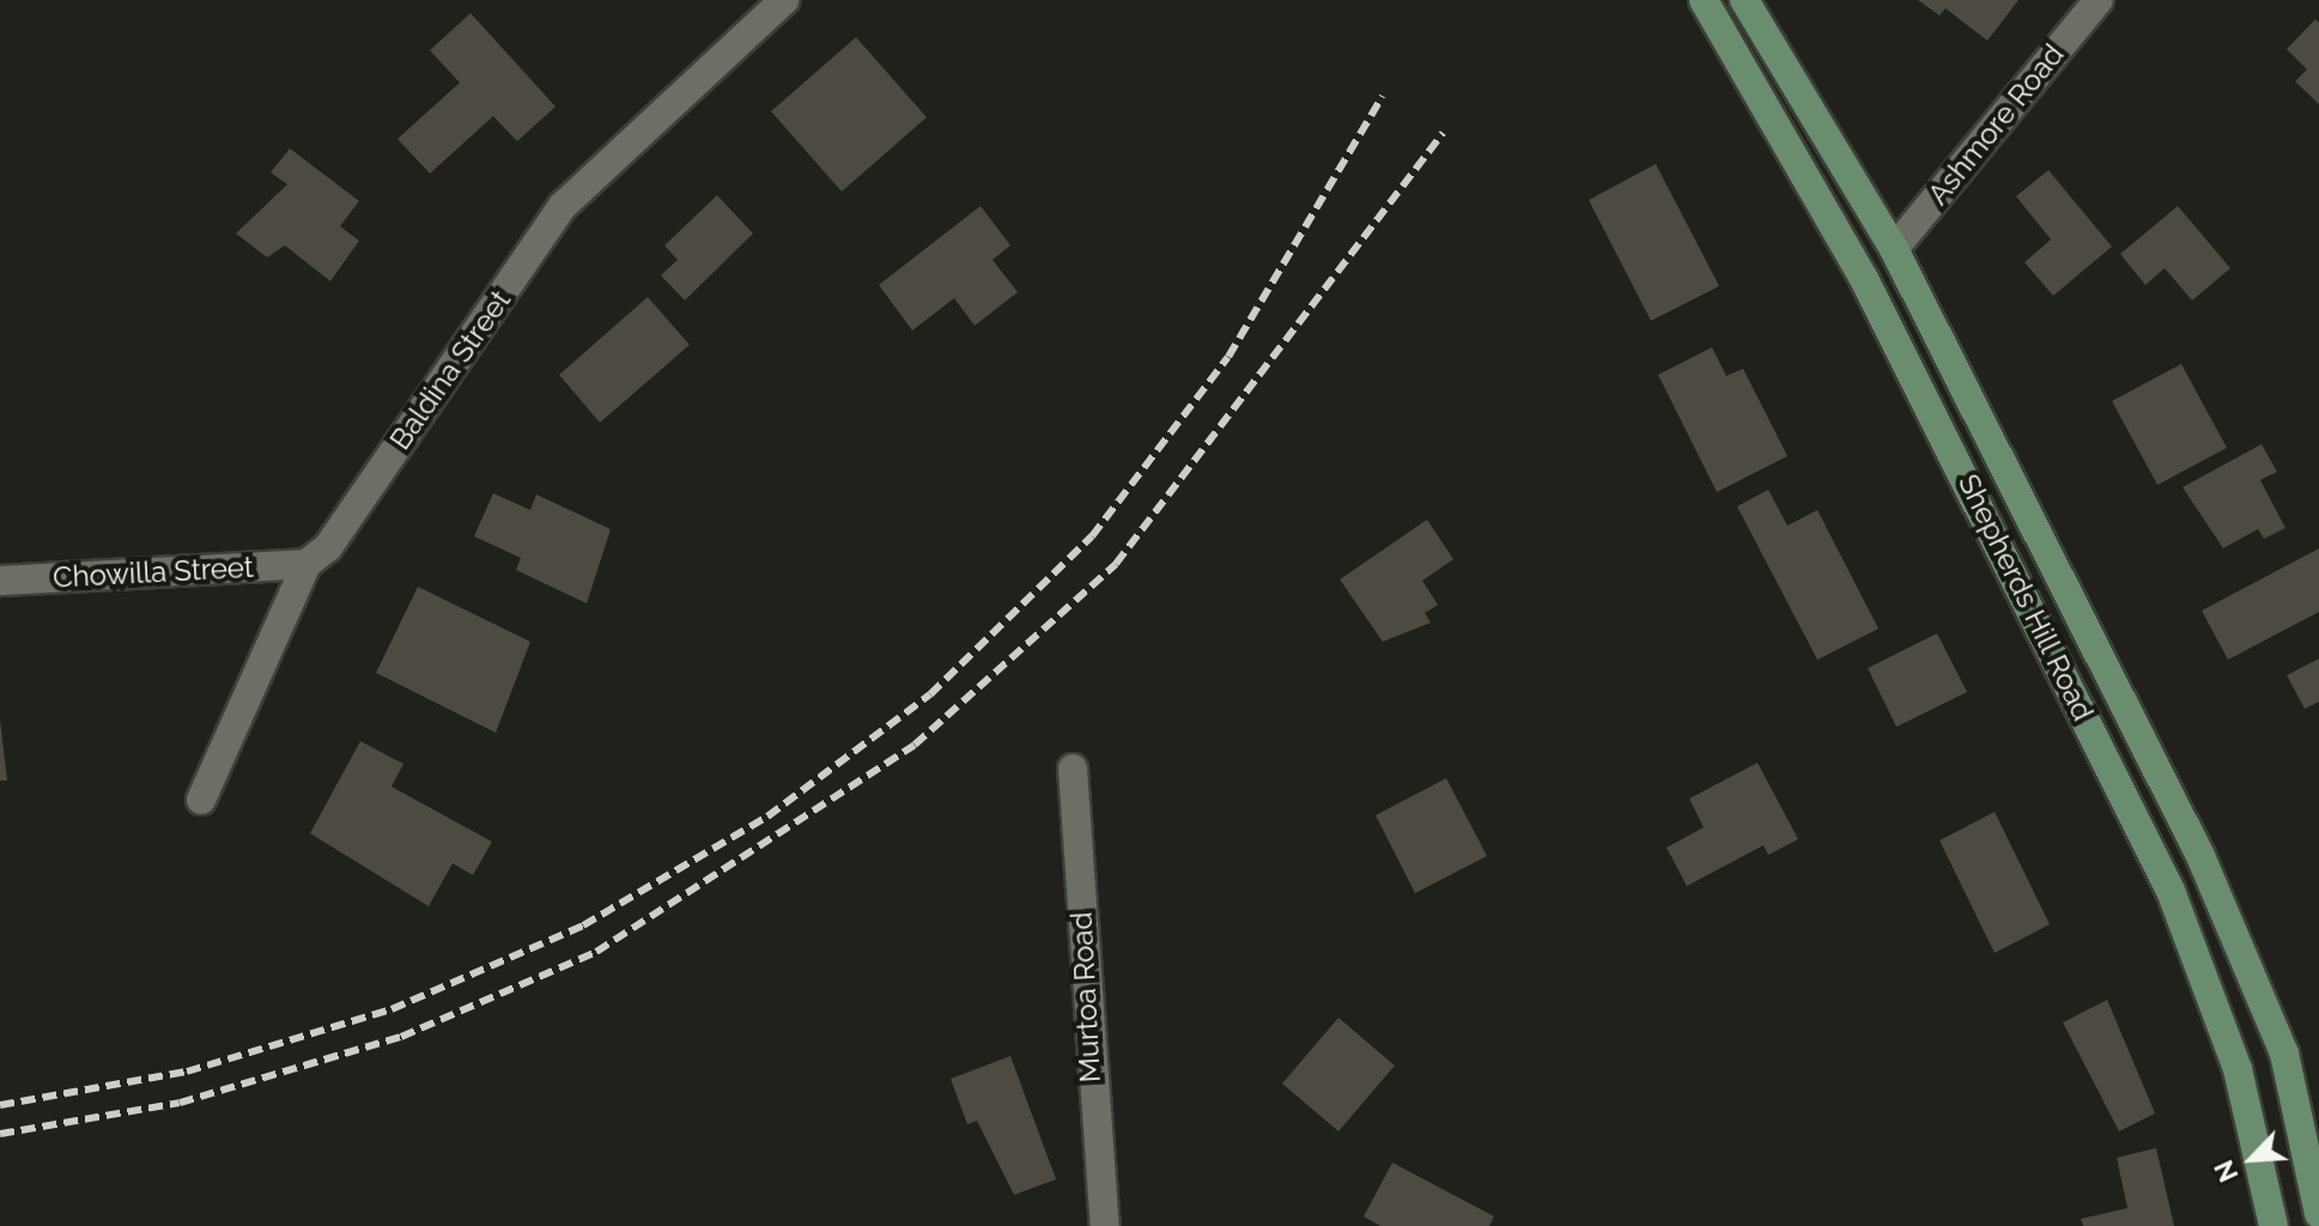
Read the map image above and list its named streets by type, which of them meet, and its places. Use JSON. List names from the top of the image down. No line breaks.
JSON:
{"streets":{"main road":["Shepherds Hill Road"],"street":["Ashmore Road","Baldina Street","Chowilla Street","Murtoa Road"]},"crossings":[["Ashmore Road","Shepherds Hill Road"],["Baldina Street","Chowilla Street"]],"north":"bottom left"}
